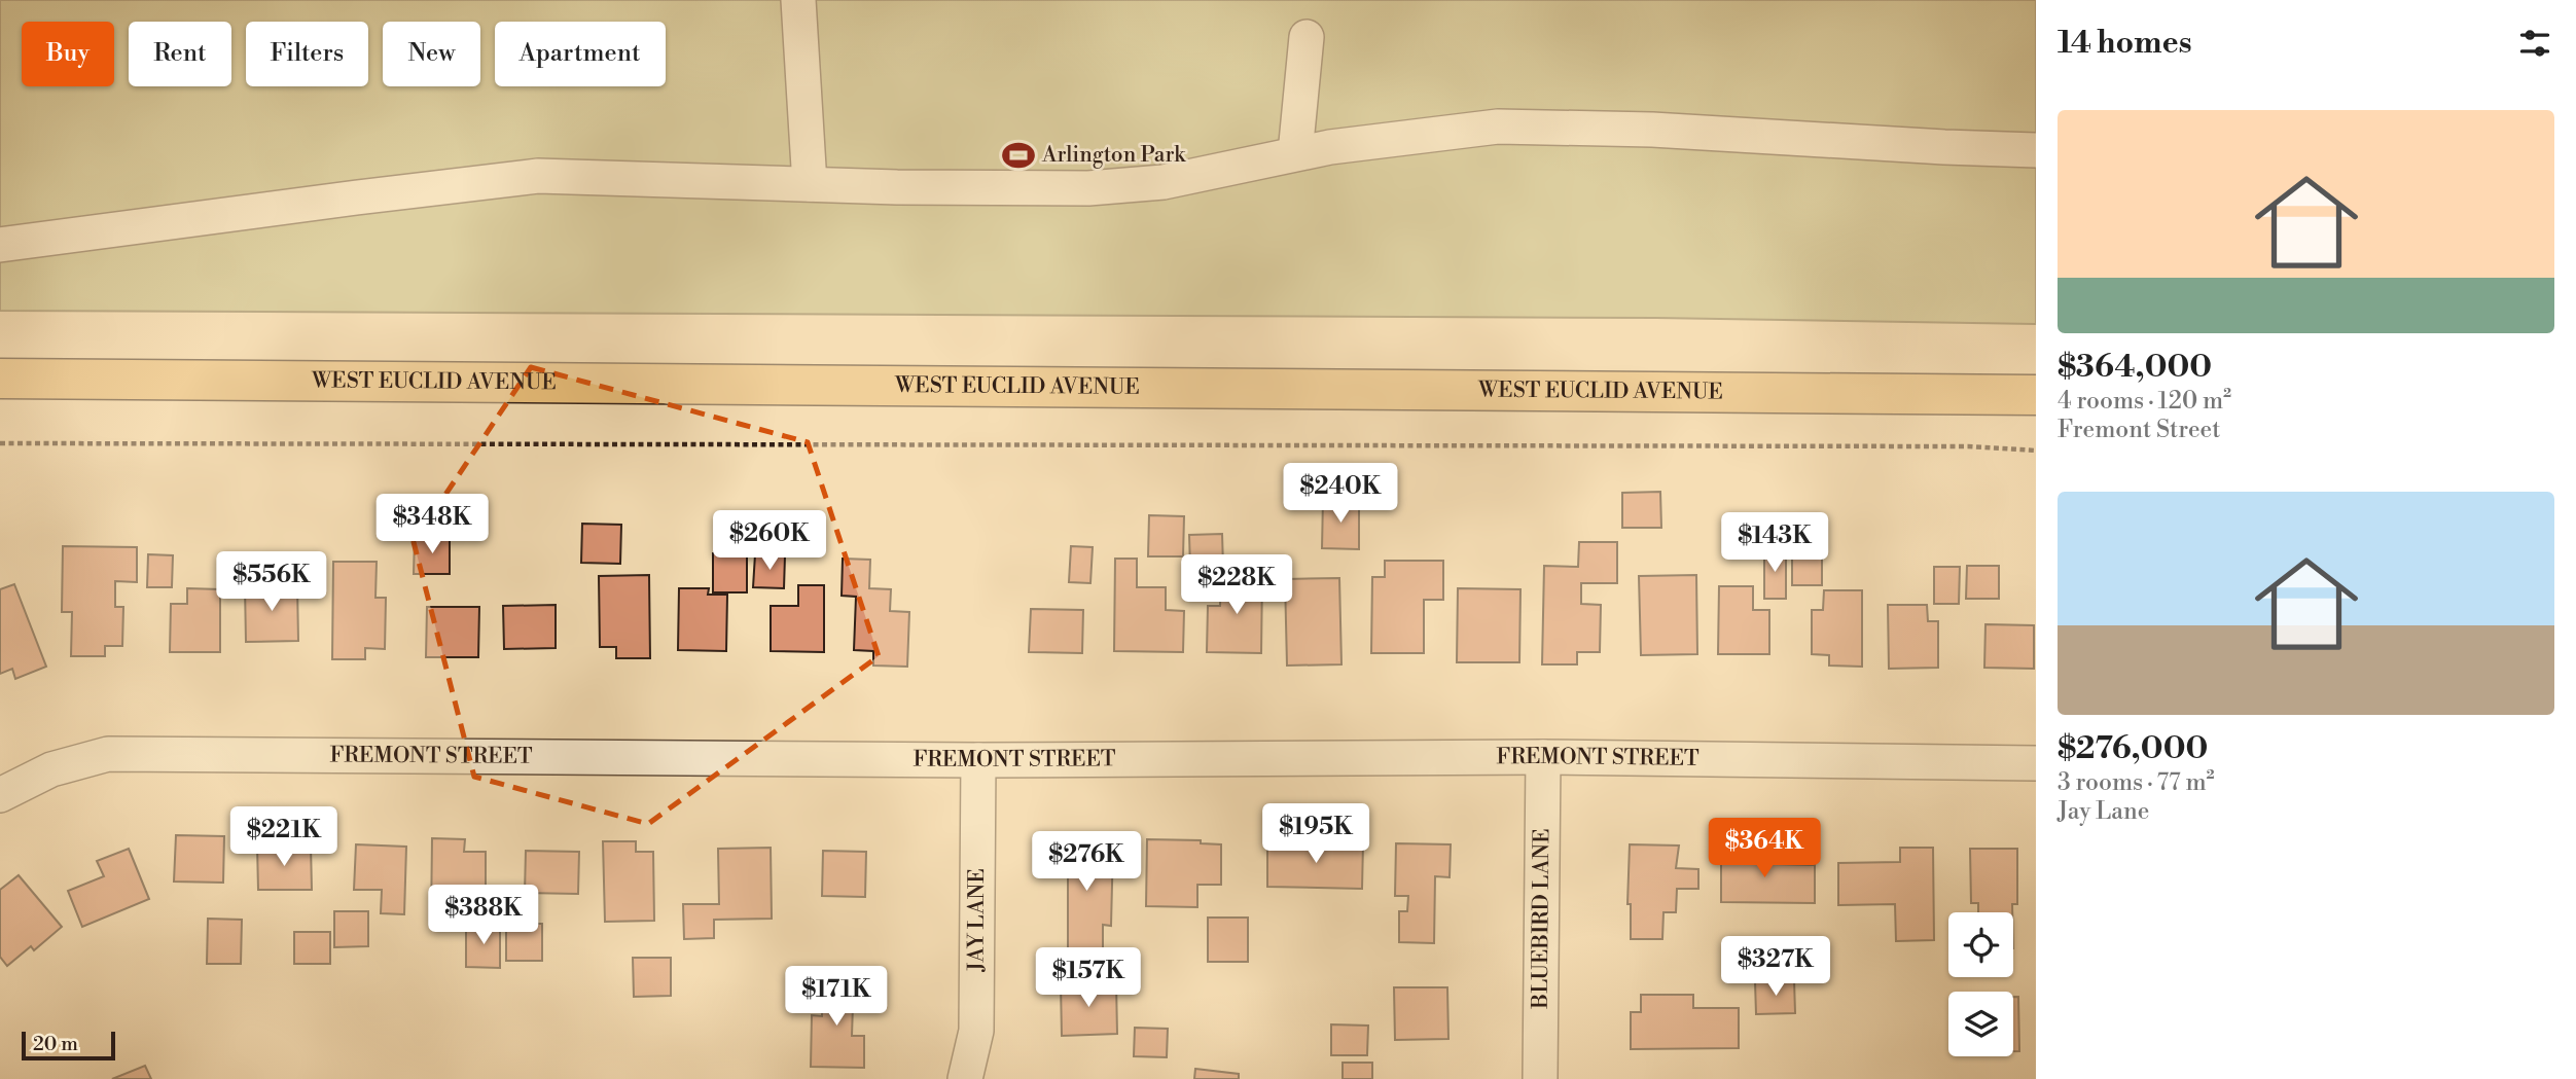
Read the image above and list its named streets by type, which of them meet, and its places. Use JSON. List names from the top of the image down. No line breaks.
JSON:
{"streets":{"main road":["WEST EUCLID AVENUE"],"street":["FREMONT STREET","BLUEBIRD LANE","JAY LANE"]},"crossings":[["FREMONT STREET","BLUEBIRD LANE"],["FREMONT STREET","JAY LANE"]],"places":{"sports":["Arlington Park"]},"scale_bar":"20 m","page":{"heading":"14 homes","chip":["Buy","Rent","Filters","New","Apartment"],"list":[{"name":"$364,000","note":"4 rooms · 120 m² · Fremont Street"},{"name":"$276,000","note":"3 rooms · 77 m² · Jay Lane"}],"price":["$240K","$348K","$260K","$143K","$556K","$228K","$195K","$221K","$364K","$276K","$388K","$327K","$157K","$171K"],"scale":"20 m"}}
